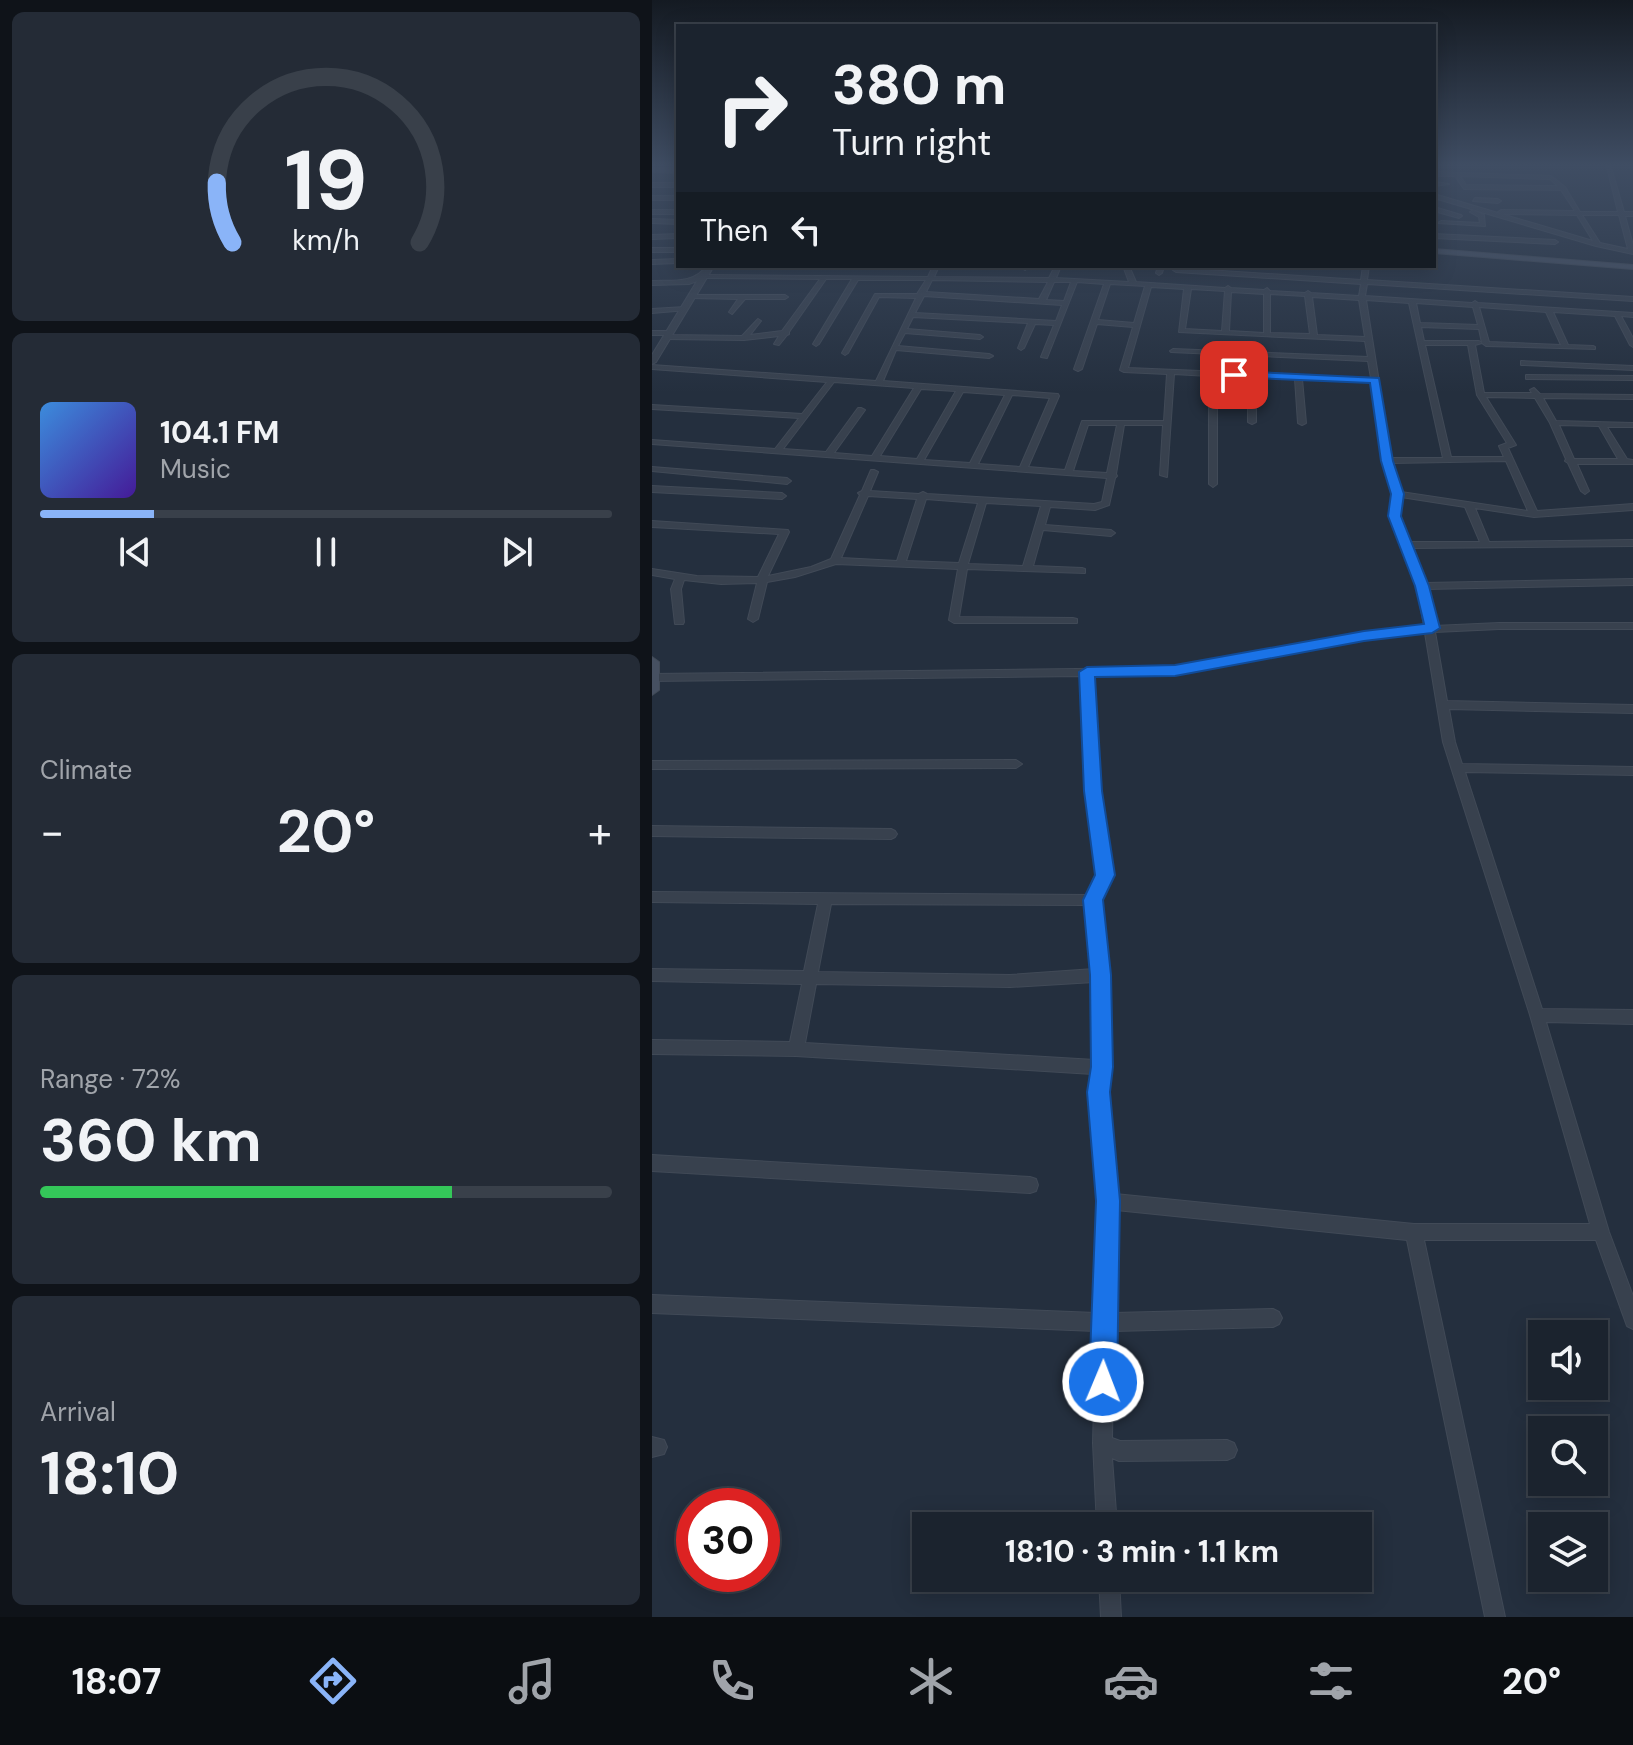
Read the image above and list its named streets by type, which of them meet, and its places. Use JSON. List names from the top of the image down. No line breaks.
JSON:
{"page":{"turn":["380 m","Turn right"],"then":"Then","song":["104.1 FM","Music"],"tile":["Climate",["Range · 72%","360 km"],["Arrival","18:10"]],"heat":["−","20°","+"],"limit":"30","trip":"18:10 · 3 min · 1.1 km","tabs":["18:07","20°"],"gauge":["19","km/h"]}}
